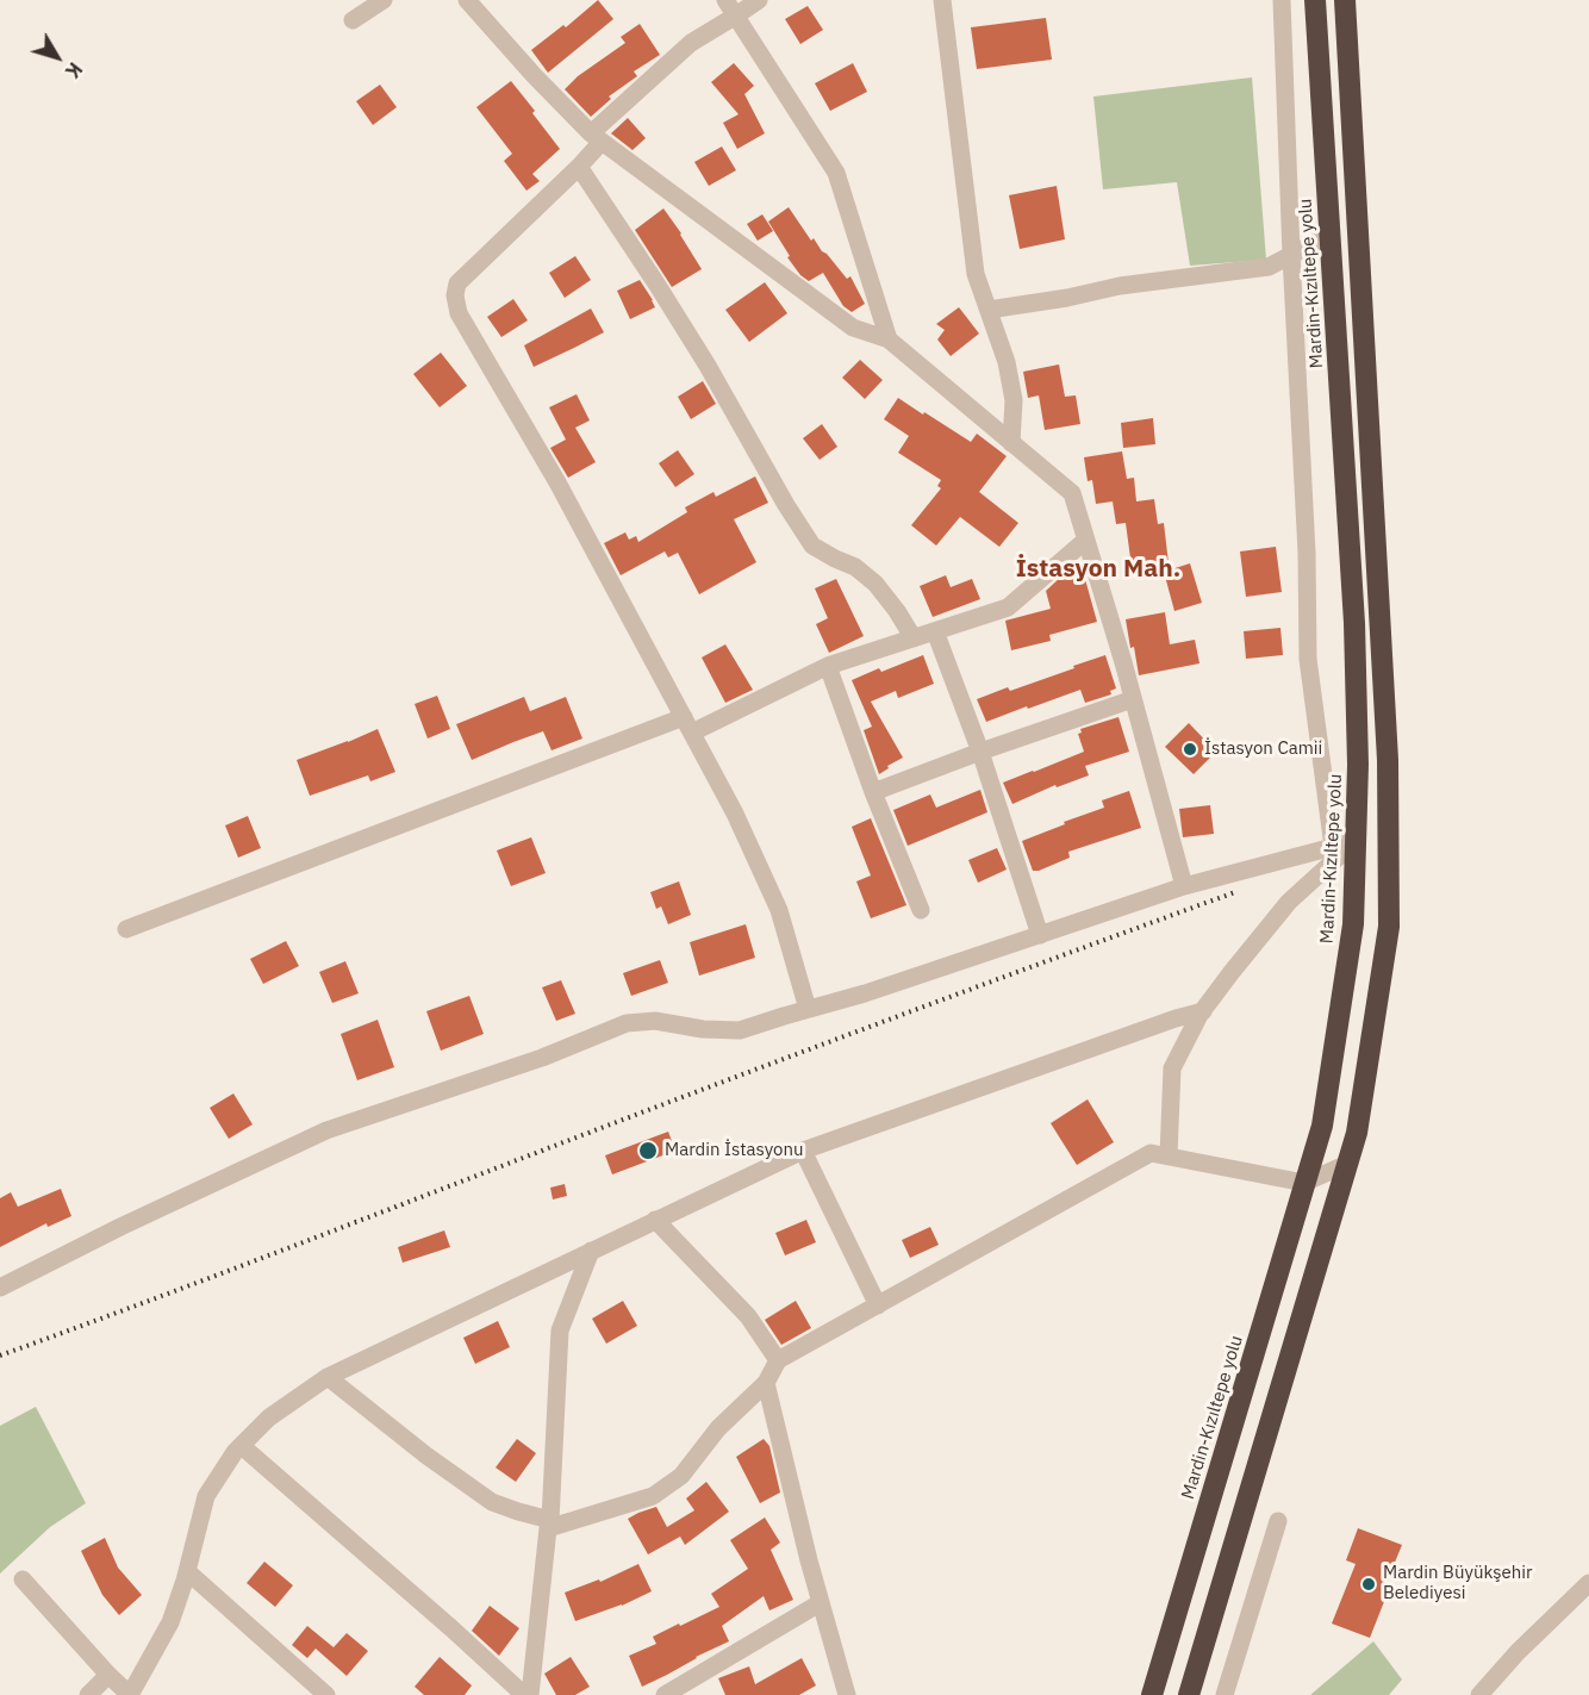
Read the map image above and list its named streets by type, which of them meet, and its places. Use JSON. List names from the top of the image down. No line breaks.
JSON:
{"streets":{"highway":["Mardin-Kızıltepe yolu"]},"districts":["İstasyon Mah."],"places":["İstasyon Camii","Mardin İstasyonu","Mardin Büyükşehir Belediyesi"],"north":"bottom right"}
